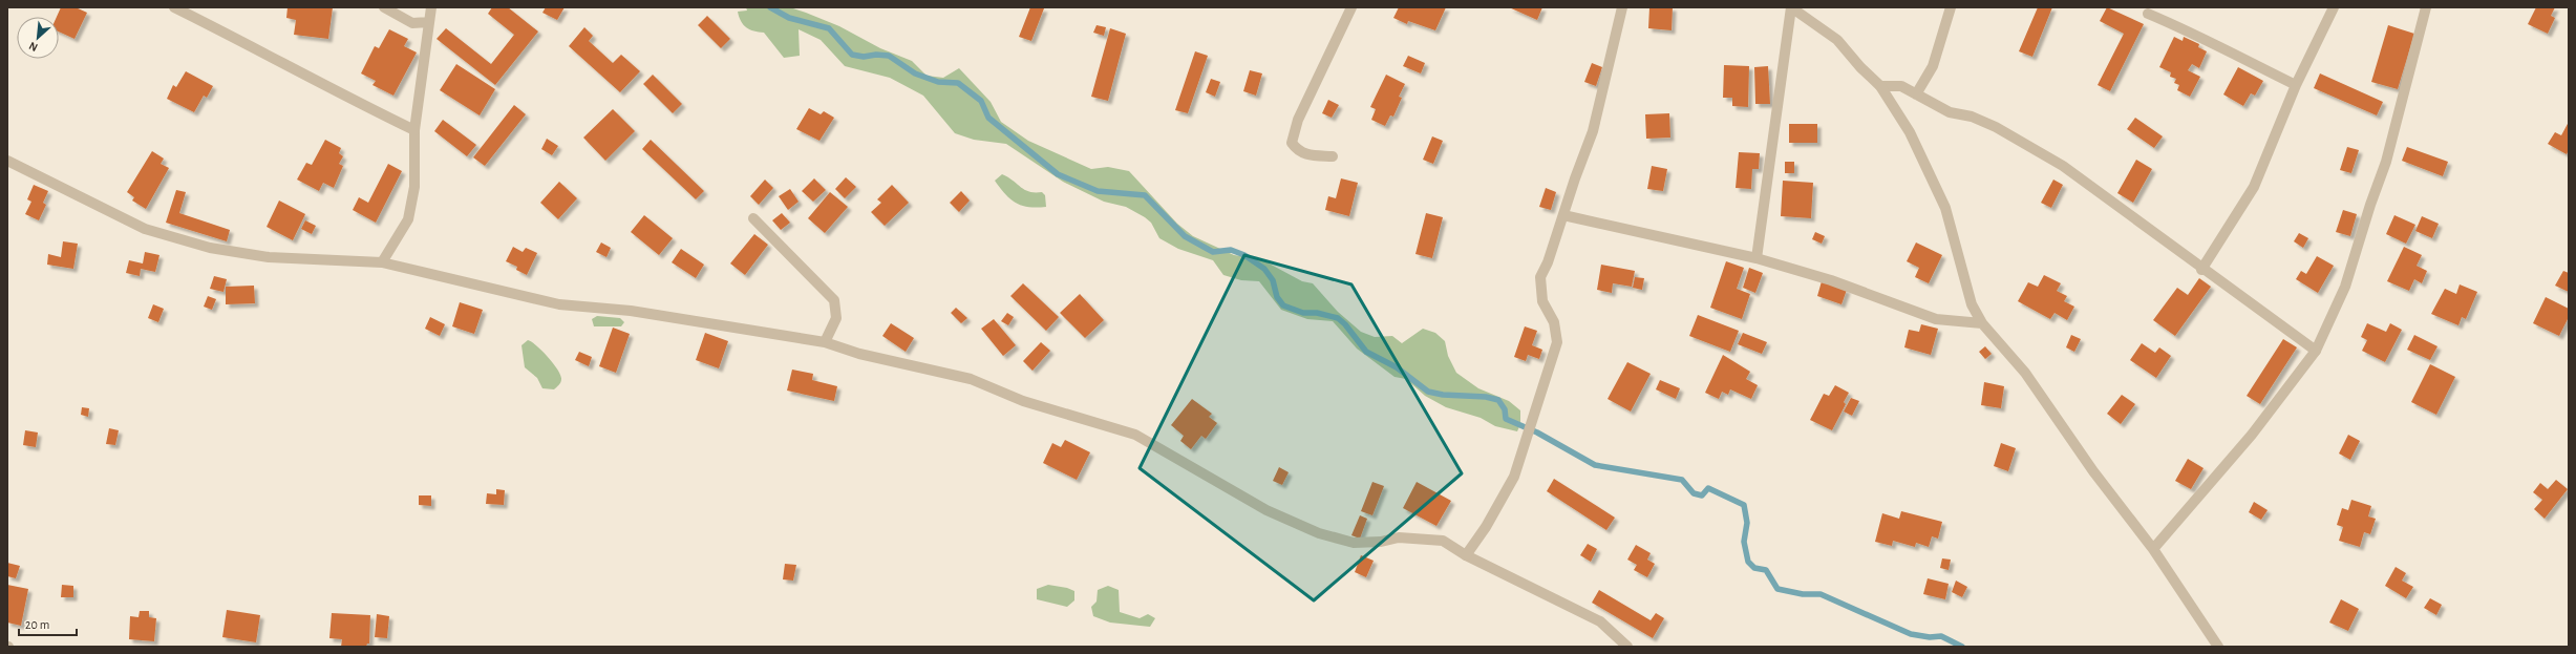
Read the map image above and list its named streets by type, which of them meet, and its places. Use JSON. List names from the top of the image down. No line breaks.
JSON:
{"scale_bar":"20 m","north":"bottom left"}
